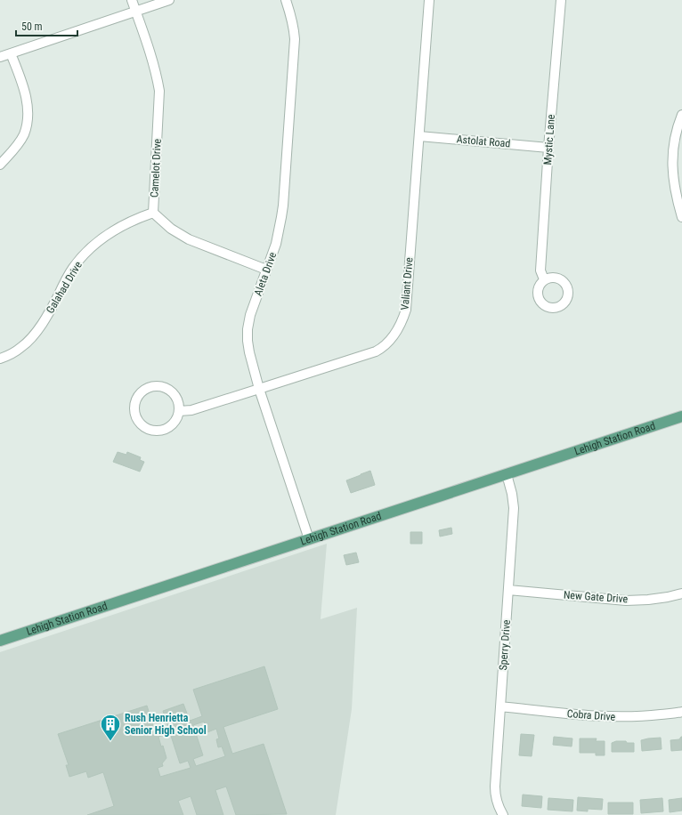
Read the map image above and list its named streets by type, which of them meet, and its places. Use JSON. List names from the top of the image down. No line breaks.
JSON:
{"streets":{"main road":["Lehigh Station Road"],"street":["Mystic Lane","Astolat Road","Camelot Drive","Aleta Drive","Valiant Drive","Galahad Drive","New Gate Drive","Sperry Drive","Cobra Drive"]},"crossings":[["Mystic Lane","Astolat Road"],["Astolat Road","Valiant Drive"],["Camelot Drive","Aleta Drive"],["Camelot Drive","Galahad Drive"],["Aleta Drive","Valiant Drive"],["Aleta Drive","Lehigh Station Road"],["Lehigh Station Road","Sperry Drive"],["New Gate Drive","Sperry Drive"],["Sperry Drive","Cobra Drive"]],"places":{"building":["Rush Henrietta Senior High School"]},"scale_bar":"50 m"}
